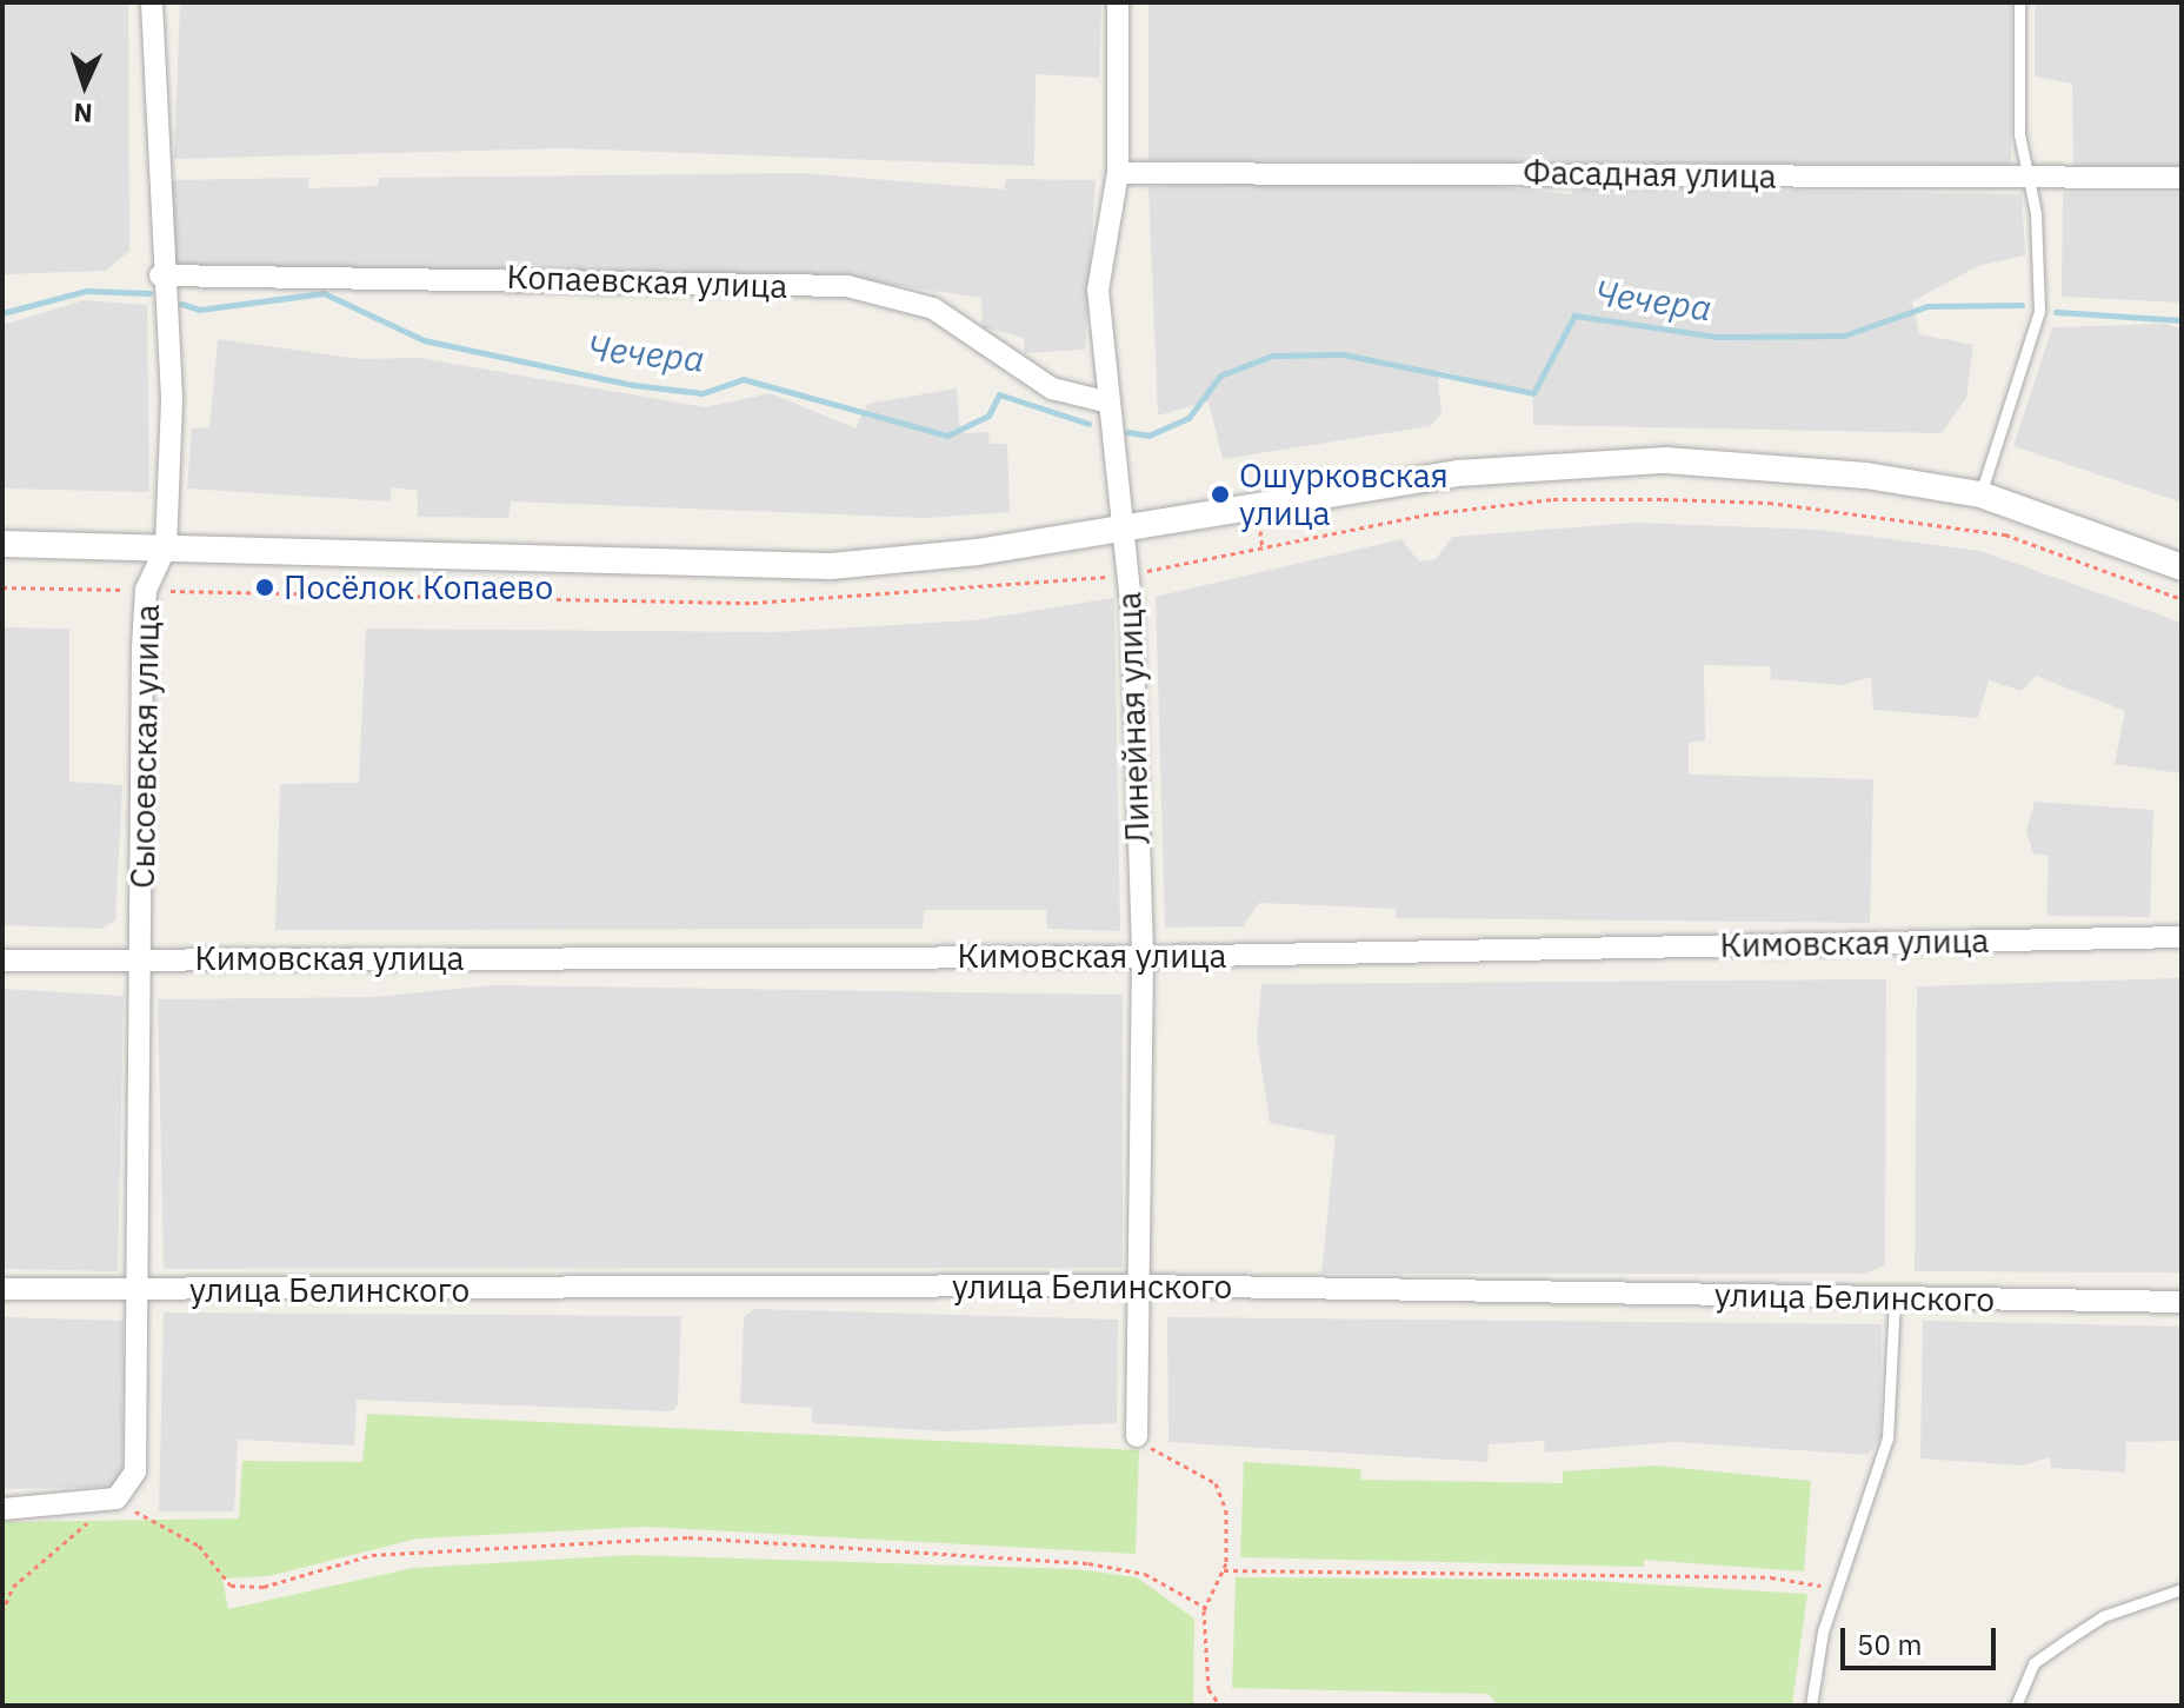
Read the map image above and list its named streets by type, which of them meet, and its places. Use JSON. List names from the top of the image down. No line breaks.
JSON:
{"streets":{"street":["Фасадная улица","Копаевская улица","Линейная улица","Сысоевская улица","Кимовская улица","улица Белинского"]},"crossings":[["Фасадная улица","Линейная улица"],["Копаевская улица","Линейная улица"],["Копаевская улица","Сысоевская улица"],["Линейная улица","Кимовская улица"],["Линейная улица","улица Белинского"],["Сысоевская улица","Кимовская улица"],["Сысоевская улица","улица Белинского"]],"water":["Чечера"],"places":["Ошурковская улица","Посёлок Копаево"],"scale_bar":"50 m","north":"bottom"}
